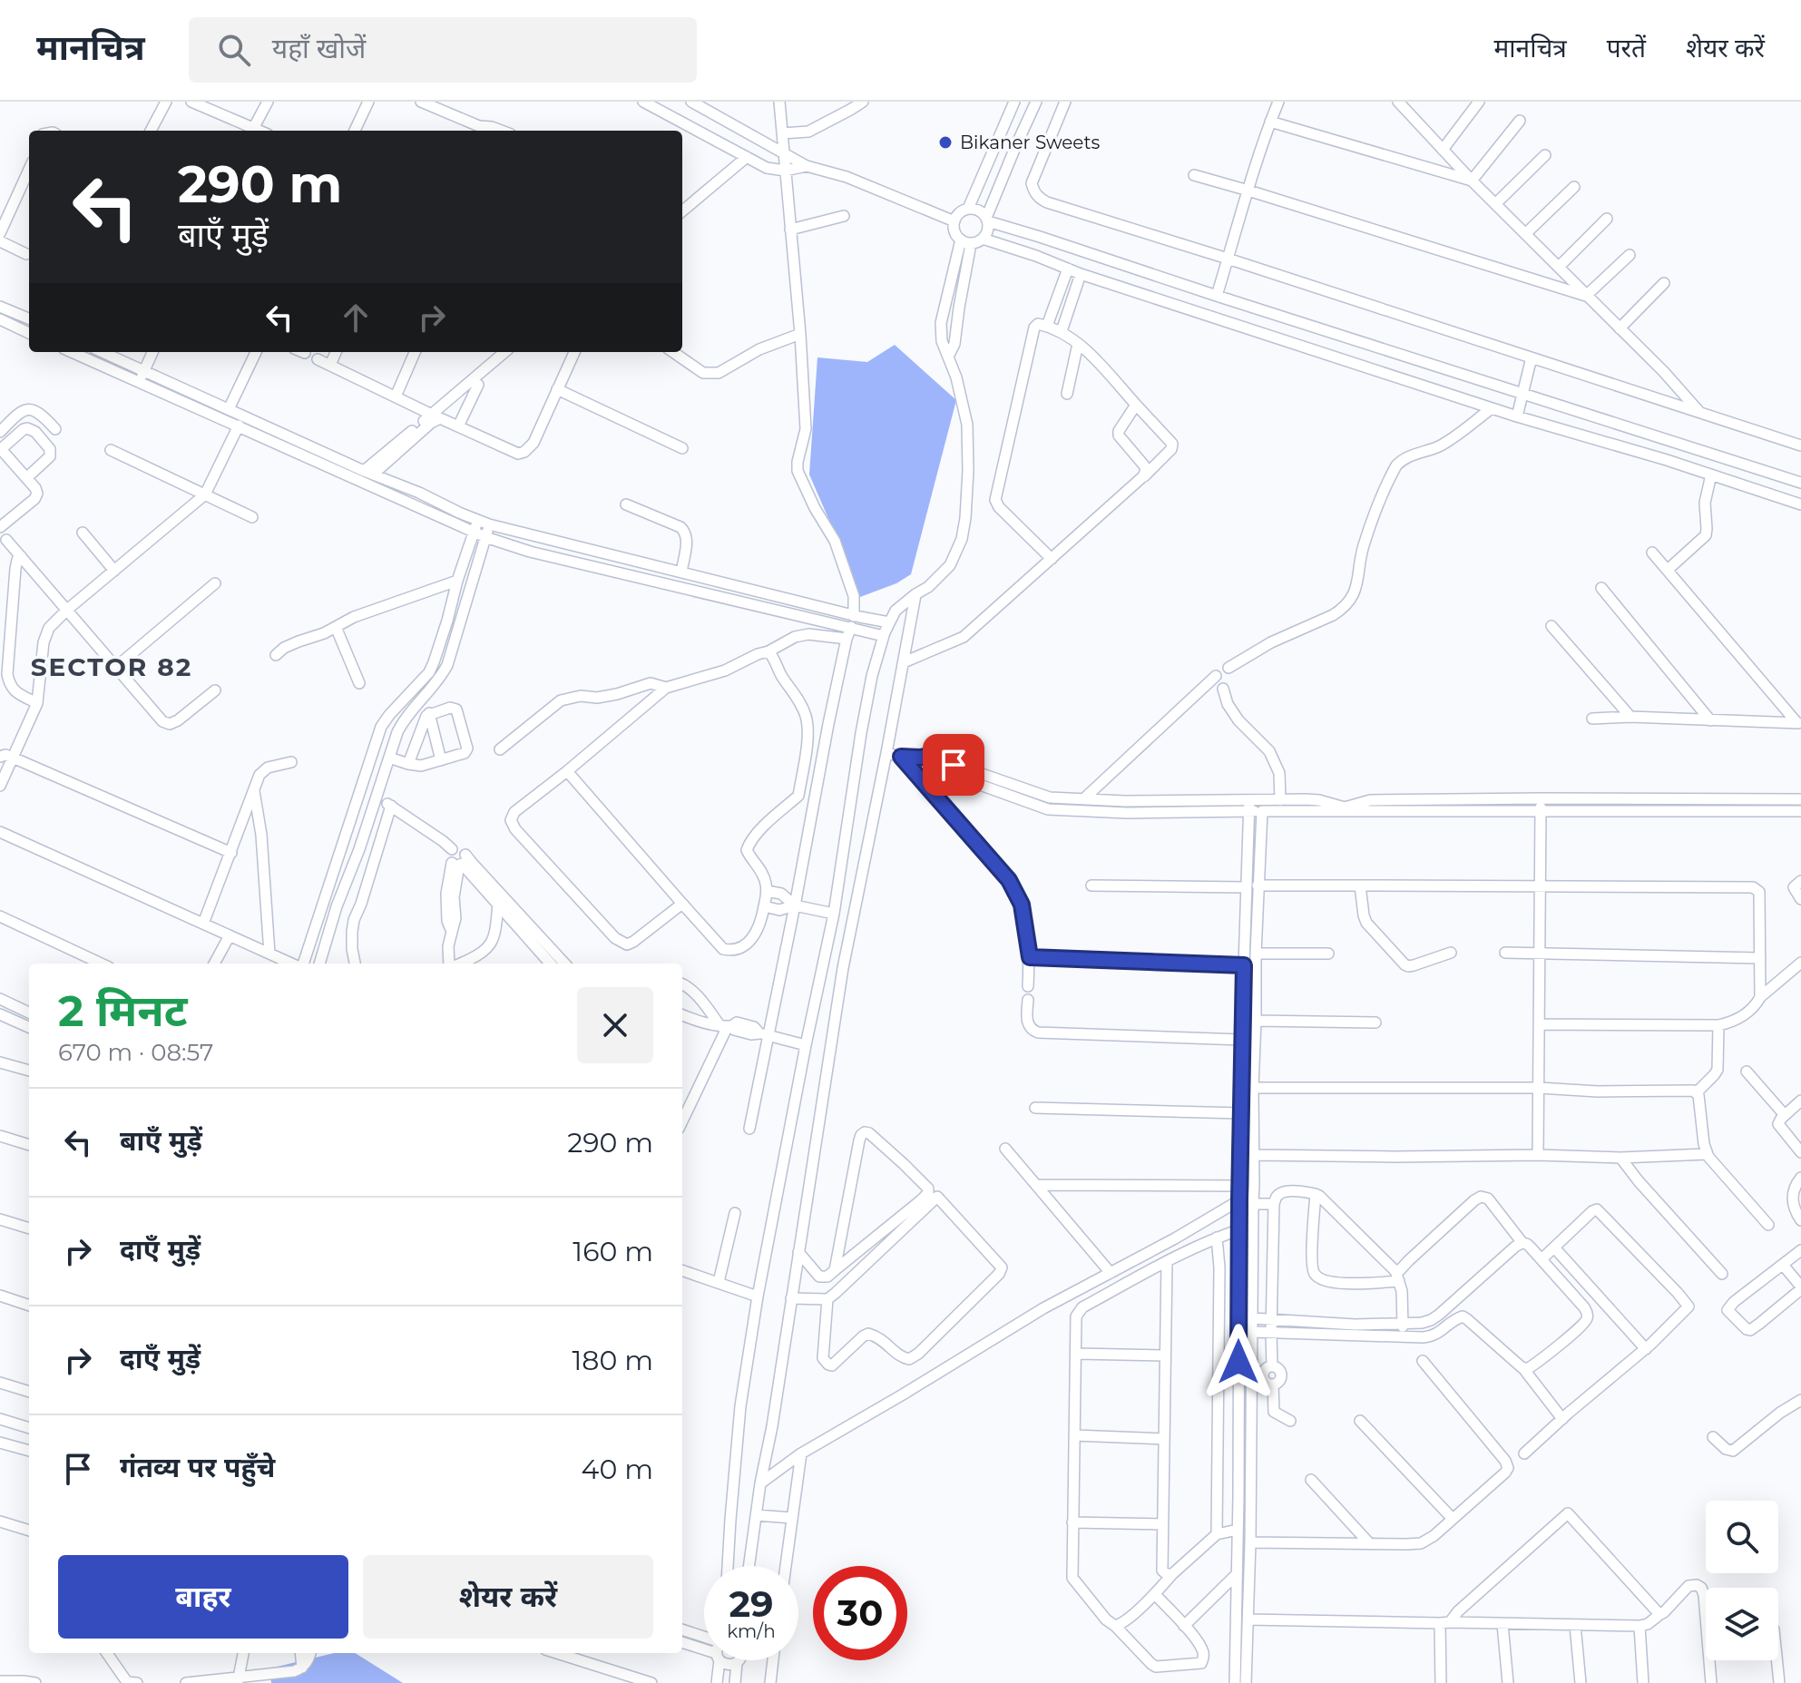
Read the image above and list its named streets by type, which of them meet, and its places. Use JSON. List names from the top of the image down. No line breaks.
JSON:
{"districts":["SECTOR 82"],"places":["Bikaner Sweets"],"page":{"header":"मानचित्र","search":"यहाँ खोजें","nav":["मानचित्र","परतें","शेयर करें"],"turn":["290 m","बाएँ मुड़ें"],"heading":["2 मिनट","670 m · 08:57"],"list":[{"name":"बाएँ मुड़ें","value":"290 m"},{"name":"दाएँ मुड़ें","value":"160 m"},{"name":"दाएँ मुड़ें","value":"180 m"},{"name":"गंतव्य पर पहुँचे","value":"40 m"}],"buttons":["बाहर","शेयर करें"],"speed":"29 km/h","limit":"30"}}
